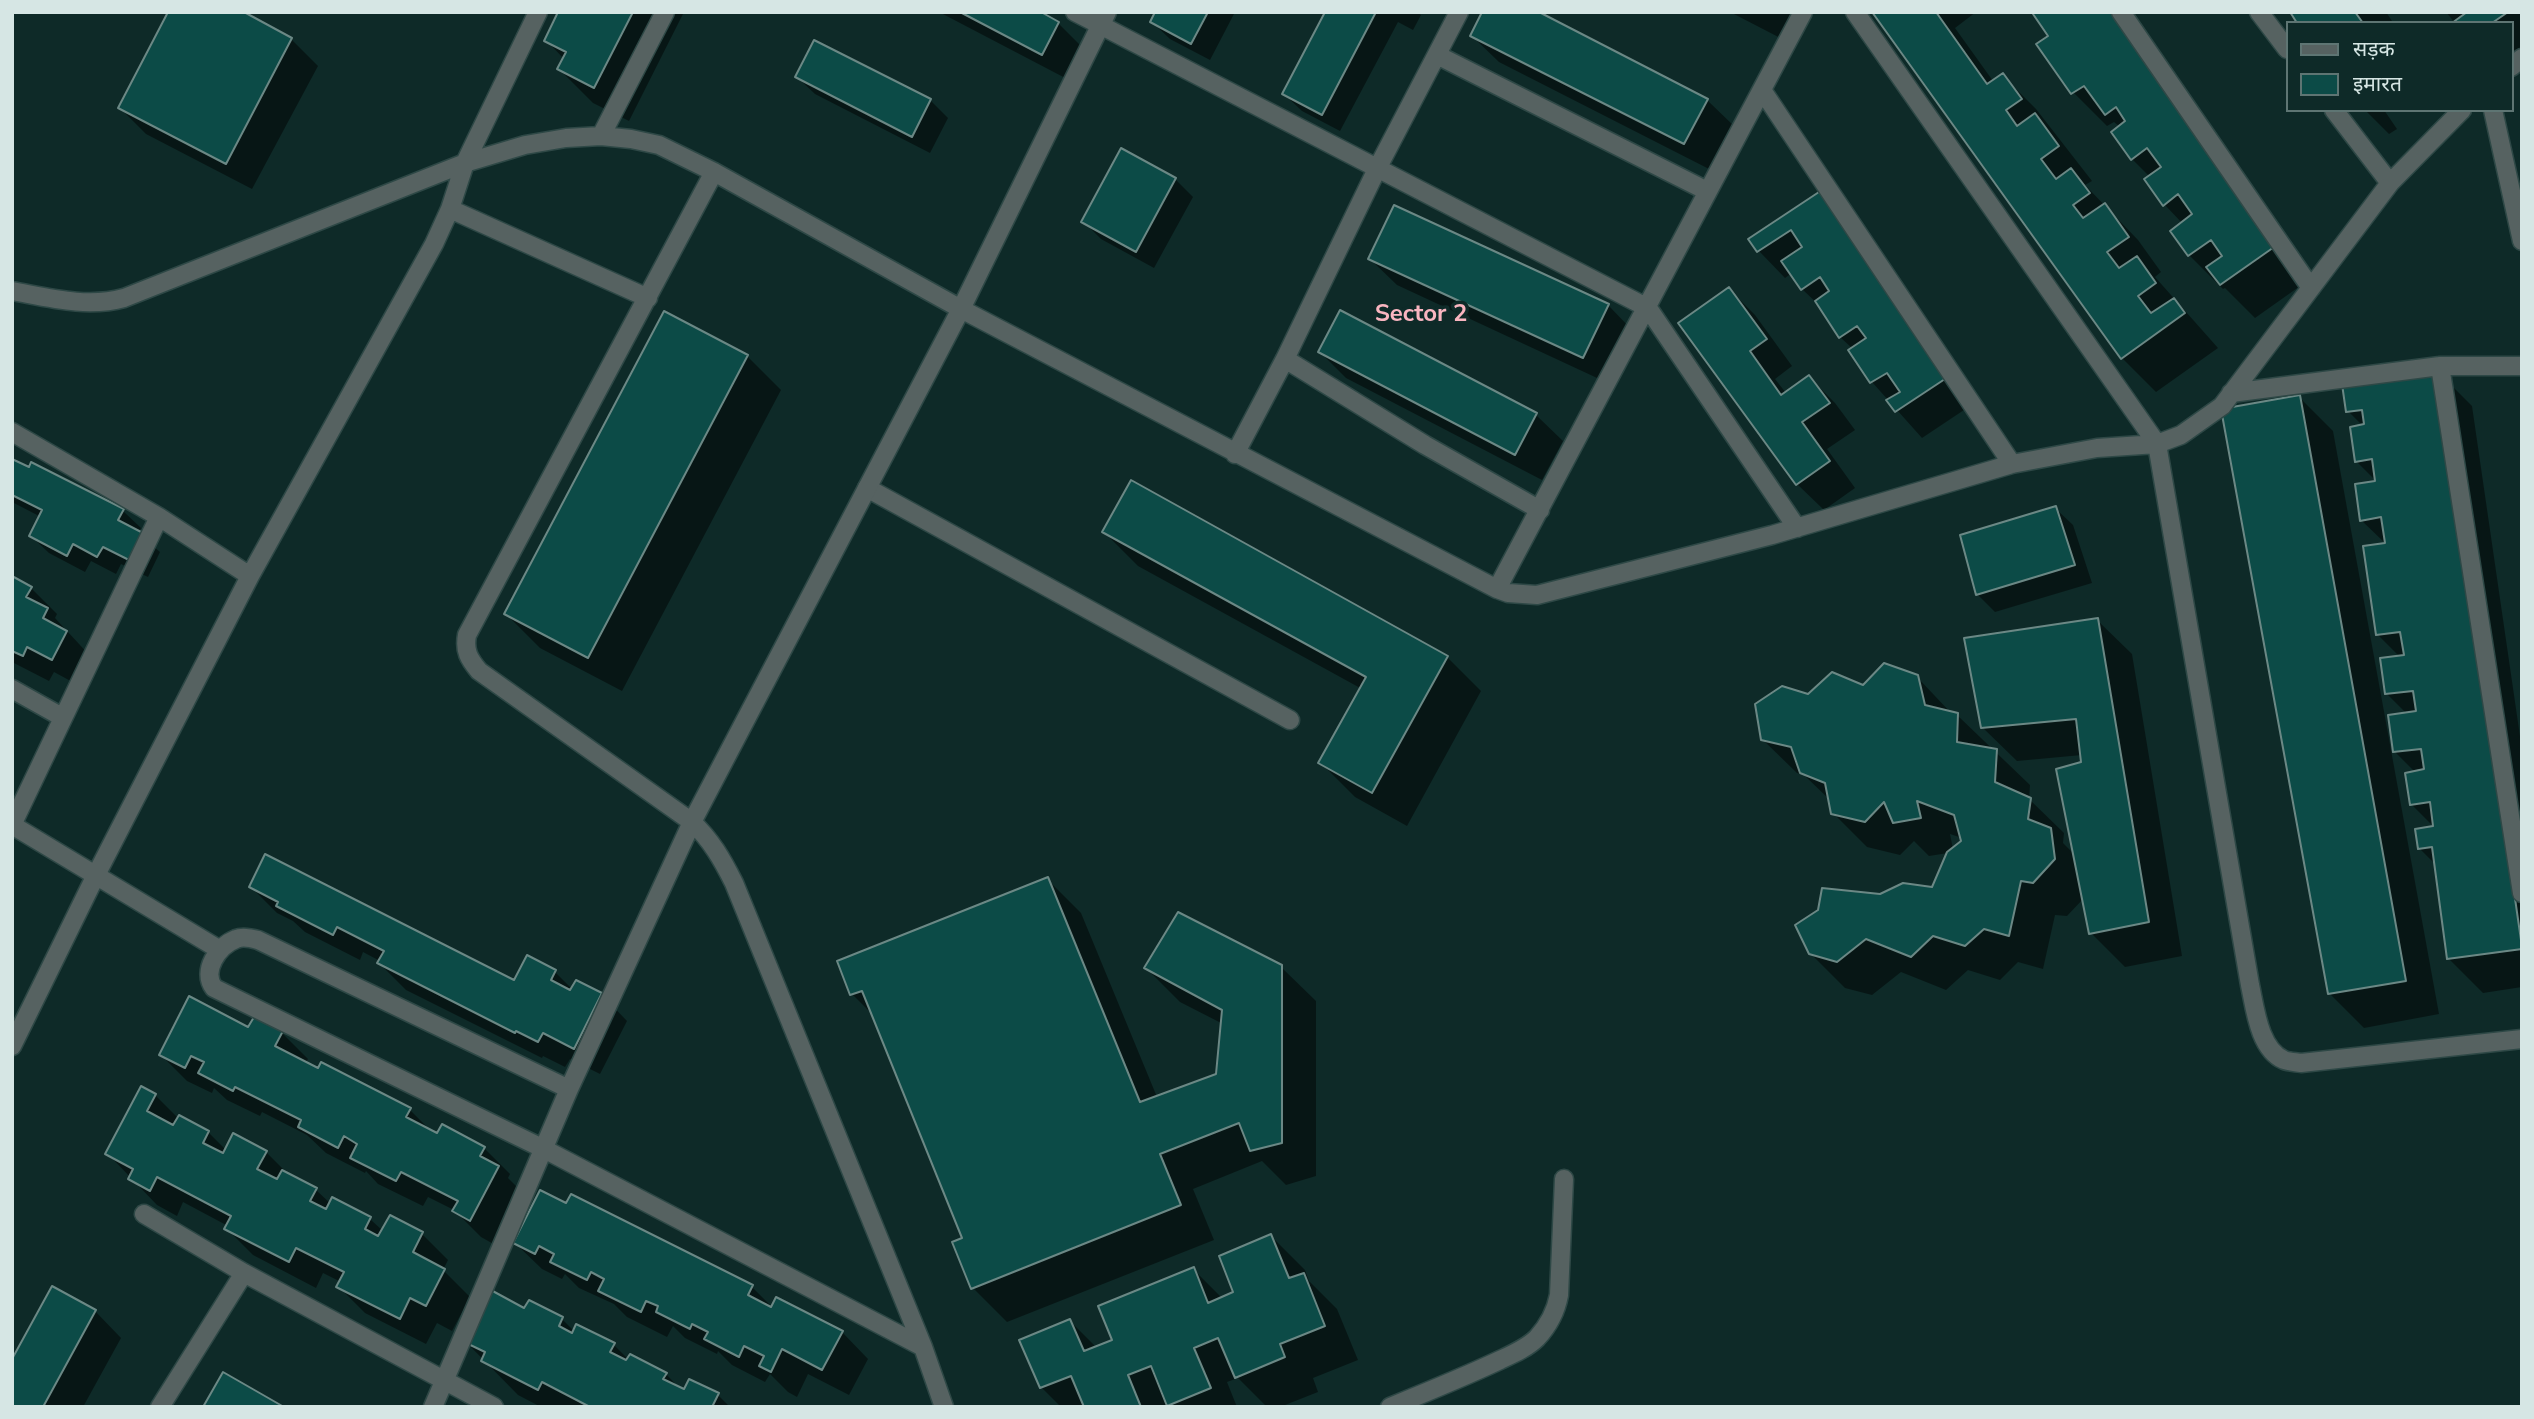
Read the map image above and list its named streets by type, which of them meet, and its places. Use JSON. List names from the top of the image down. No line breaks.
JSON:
{"districts":["Sector 2"],"legend":["सड़क","इमारत"]}
